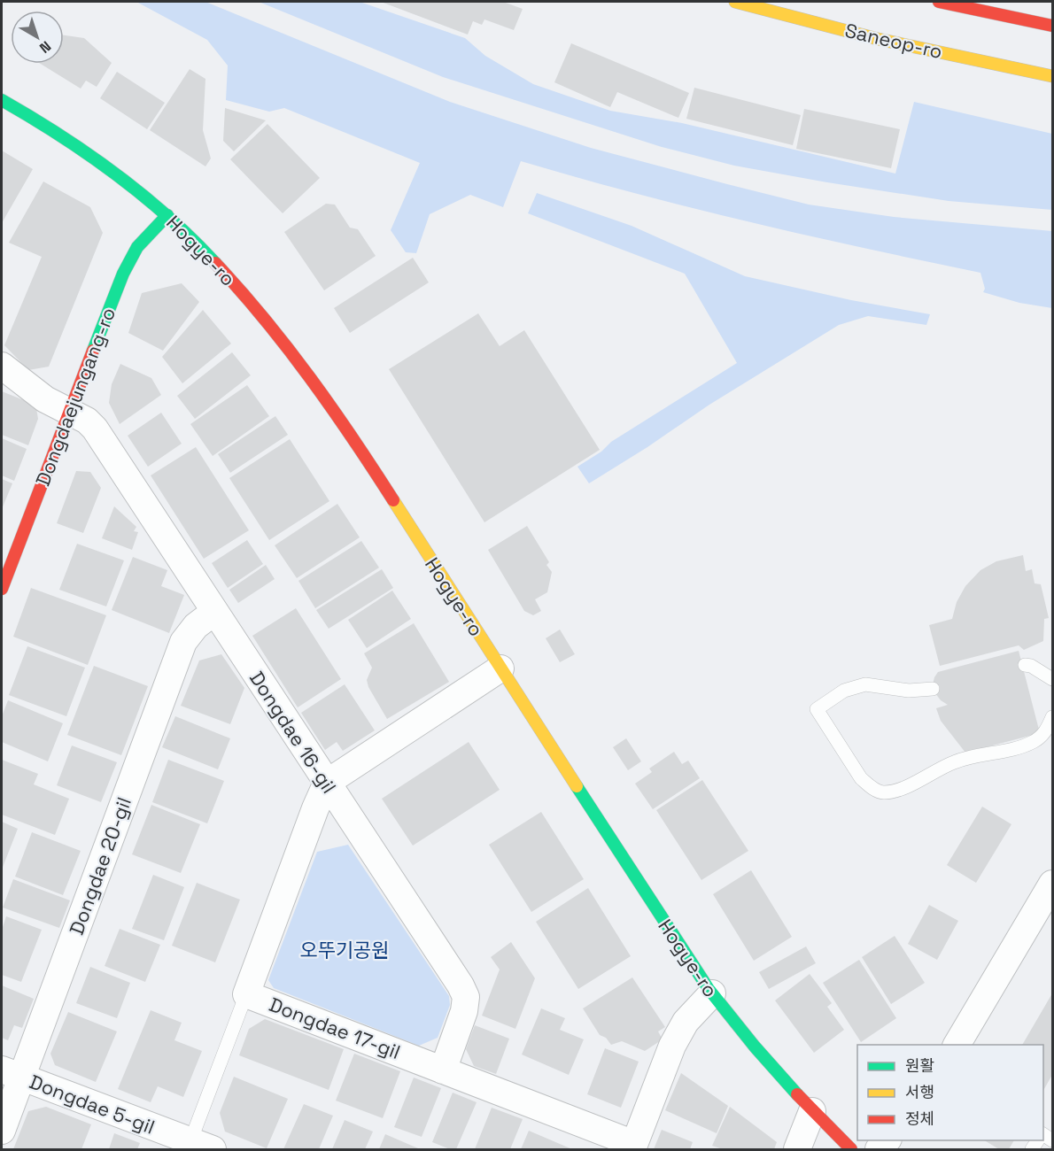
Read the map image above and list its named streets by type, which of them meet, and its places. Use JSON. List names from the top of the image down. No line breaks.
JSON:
{"streets":{"street":["Saneop-ro","Hogye-ro","Dongdaejungang-ro","Dongdae 16-gil","Dongdae 20-gil","Dongdae 17-gil","Dongdae 5-gil"]},"crossings":[["Hogye-ro","Dongdaejungang-ro"],["Dongdaejungang-ro","Dongdae 16-gil"],["Dongdae 16-gil","Dongdae 20-gil"],["Dongdae 16-gil","Dongdae 17-gil"],["Dongdae 20-gil","Dongdae 5-gil"]],"parks":["오뚜기공원"],"legend":["원활","서행","정체"],"north":"bottom right"}
